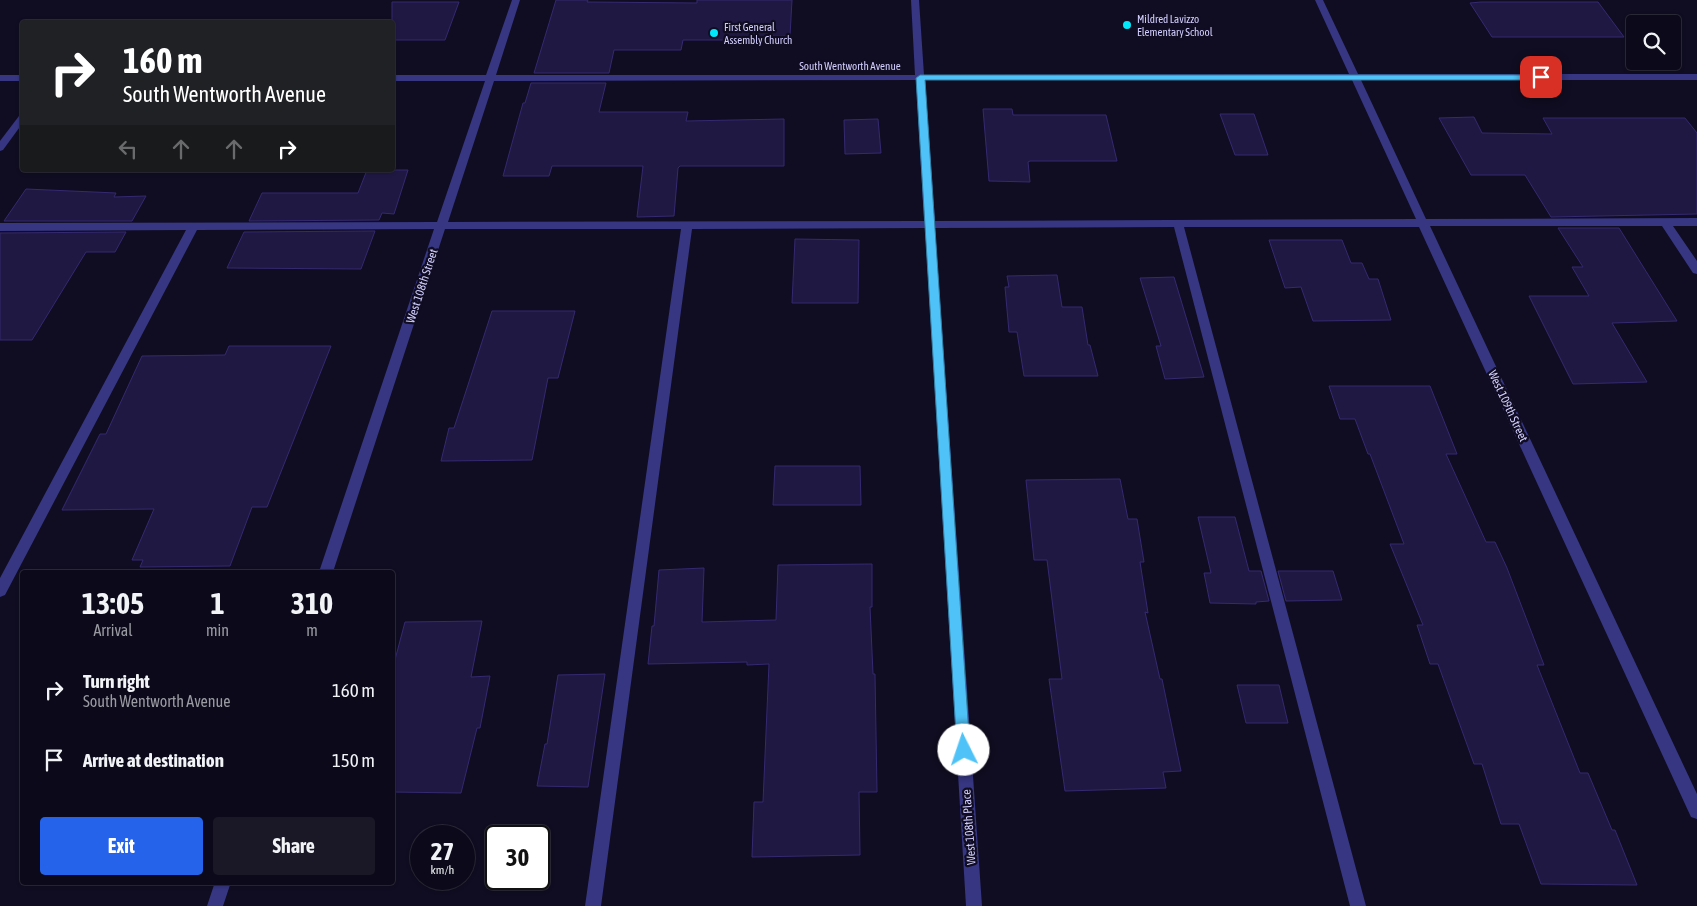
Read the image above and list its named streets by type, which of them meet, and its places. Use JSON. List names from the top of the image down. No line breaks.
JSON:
{"streets":{"street":["South Wentworth Avenue","West 108th Street","West 109th Street","West 108th Place"]},"crossings":[["South Wentworth Avenue","West 108th Street"],["South Wentworth Avenue","West 109th Street"],["South Wentworth Avenue","West 108th Place"]],"places":["Mildred Lavizzo Elementary School","First General Assembly Church"],"page":{"turn":["160 m","South Wentworth Avenue"],"eta":["13:05","Arrival","1","min","310","m"],"list":[{"name":"Turn right","note":"South Wentworth Avenue","value":"160 m"},{"name":"Arrive at destination","value":"150 m"}],"buttons":["Exit","Share"],"speed":"27 km/h","limit":"30"}}
